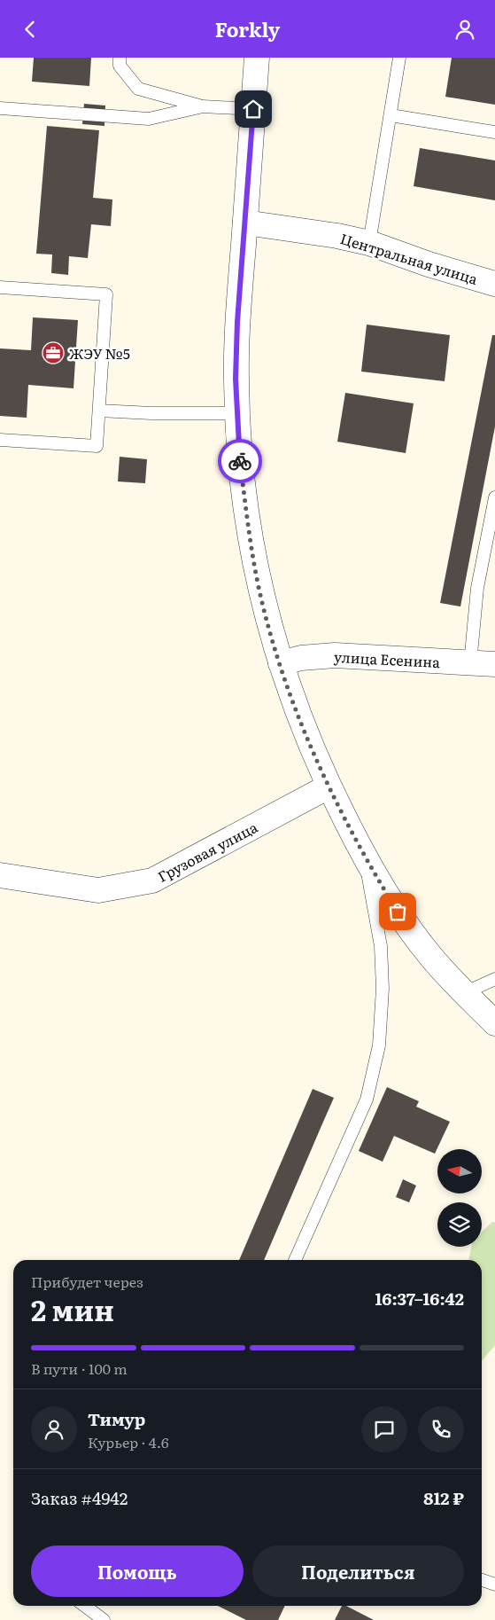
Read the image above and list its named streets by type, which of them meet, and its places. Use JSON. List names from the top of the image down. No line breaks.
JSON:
{"streets":{"street":["Центральная улица","улица Есенина","Грузовая улица"]},"places":{"office":["ЖЭУ №5"]},"north":"left","page":{"header":"Forkly","heading":["2 мин","Прибудет через","16:37–16:42"],"panel":["Тимур","Курьер · 4.6","Заказ #4942","812 ₽"],"bar":"В пути · 100 m","buttons":["Помощь","Поделиться"]}}
